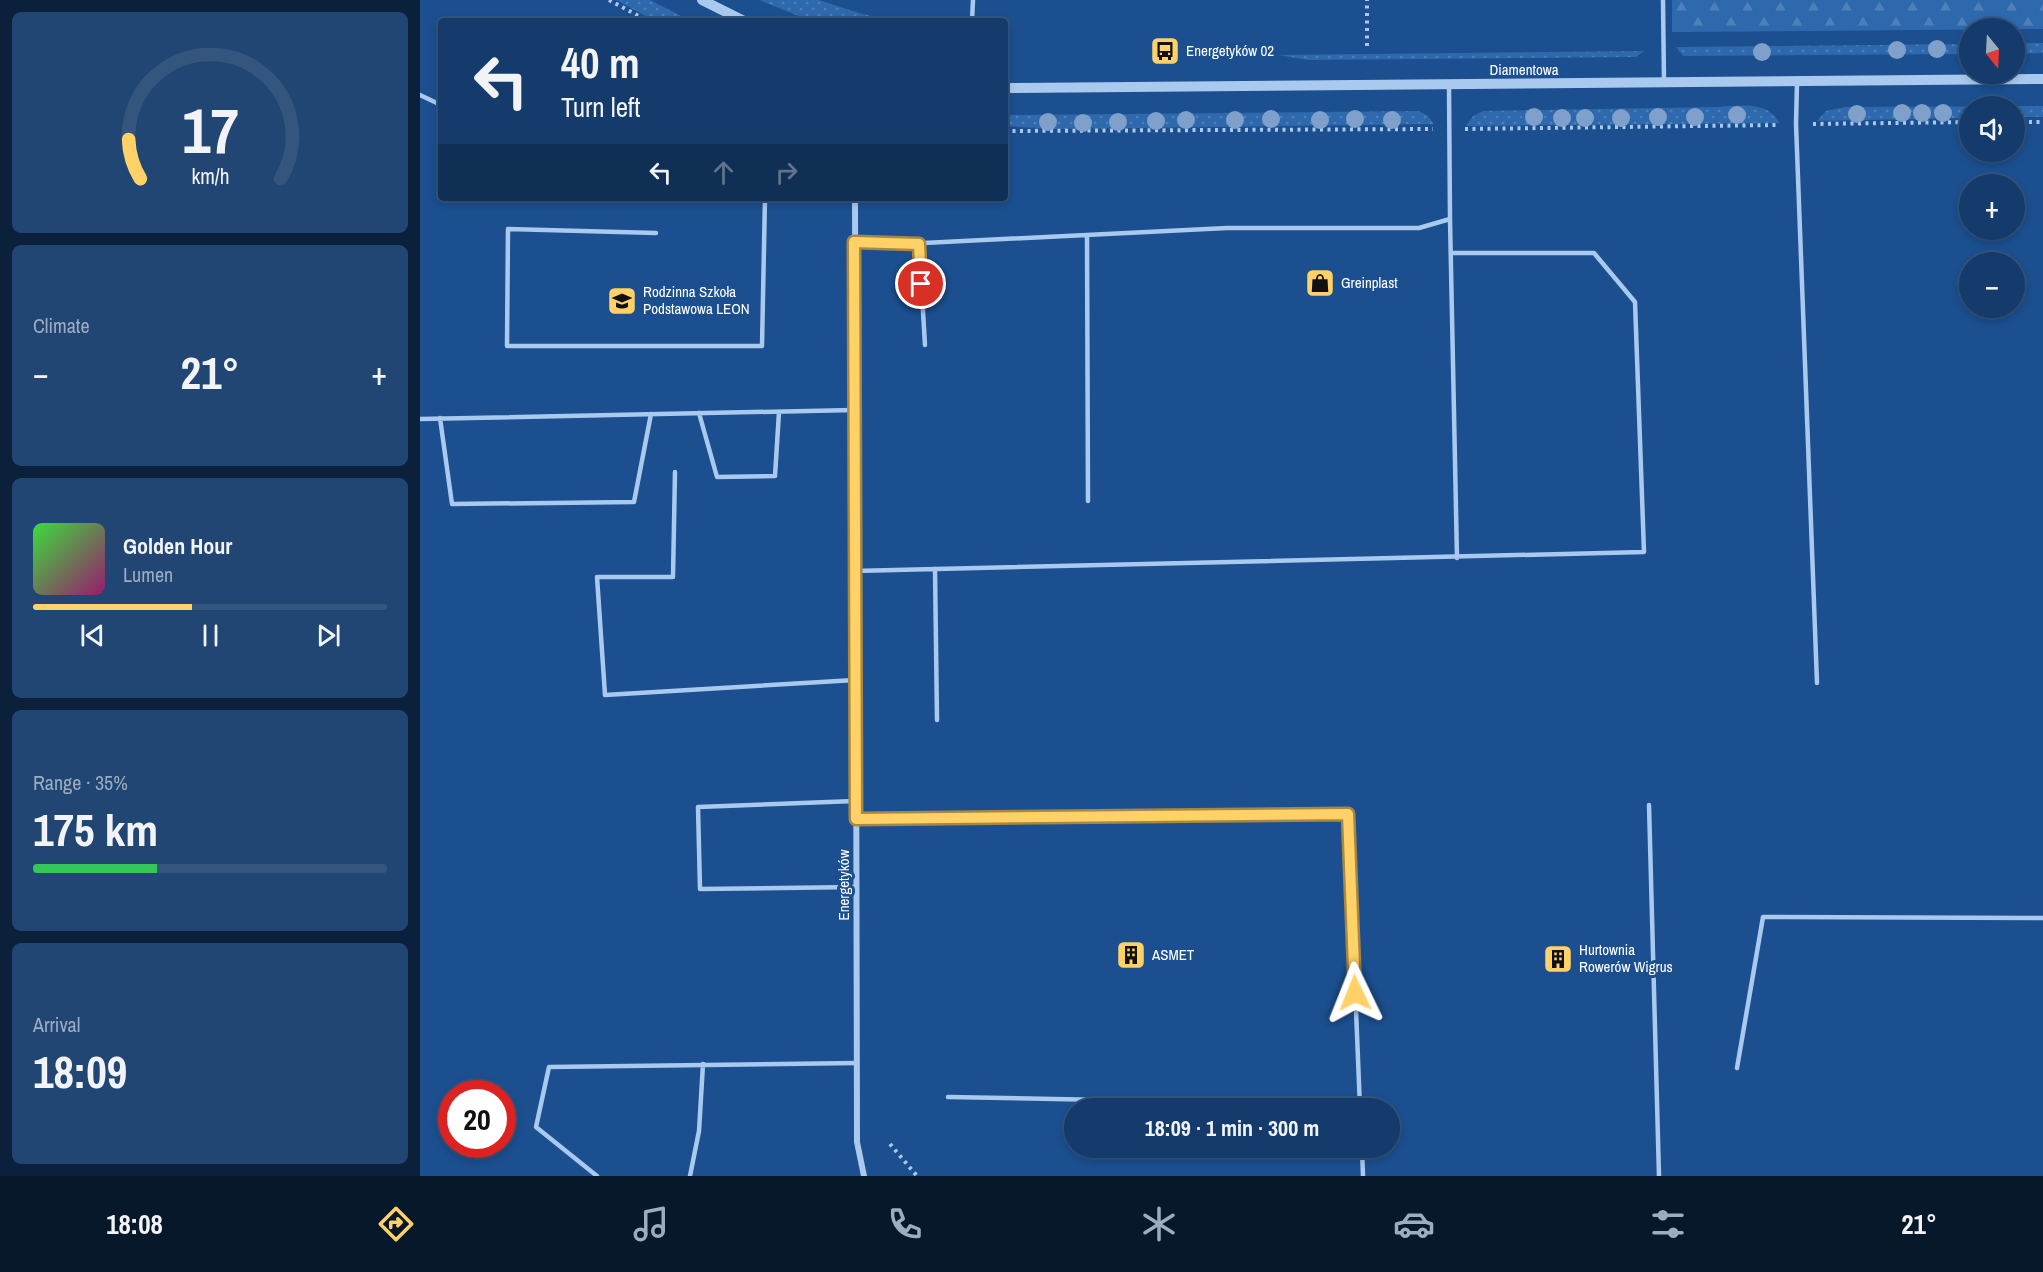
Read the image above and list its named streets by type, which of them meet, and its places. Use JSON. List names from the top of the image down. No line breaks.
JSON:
{"streets":{"street":["Diamentowa","Energetyków"]},"places":{"bus stop":["Energetyków 02"],"shop":["Greinplast"],"school or university":["Rodzinna Szkoła Podstawowa LEON"],"building":["ASMET","Hurtownia Rowerów Wigrus"]},"north":"bottom","page":{"map_buttons":["+","−"],"turn":["40 m","Turn left"],"tile":["Climate",["Range · 35%","175 km"],["Arrival","18:09"]],"heat":["−","21°","+"],"song":["Golden Hour","Lumen"],"limit":"20","trip":"18:09 · 1 min · 300 m","tabs":["18:08","21°"],"gauge":["17","km/h"]}}
